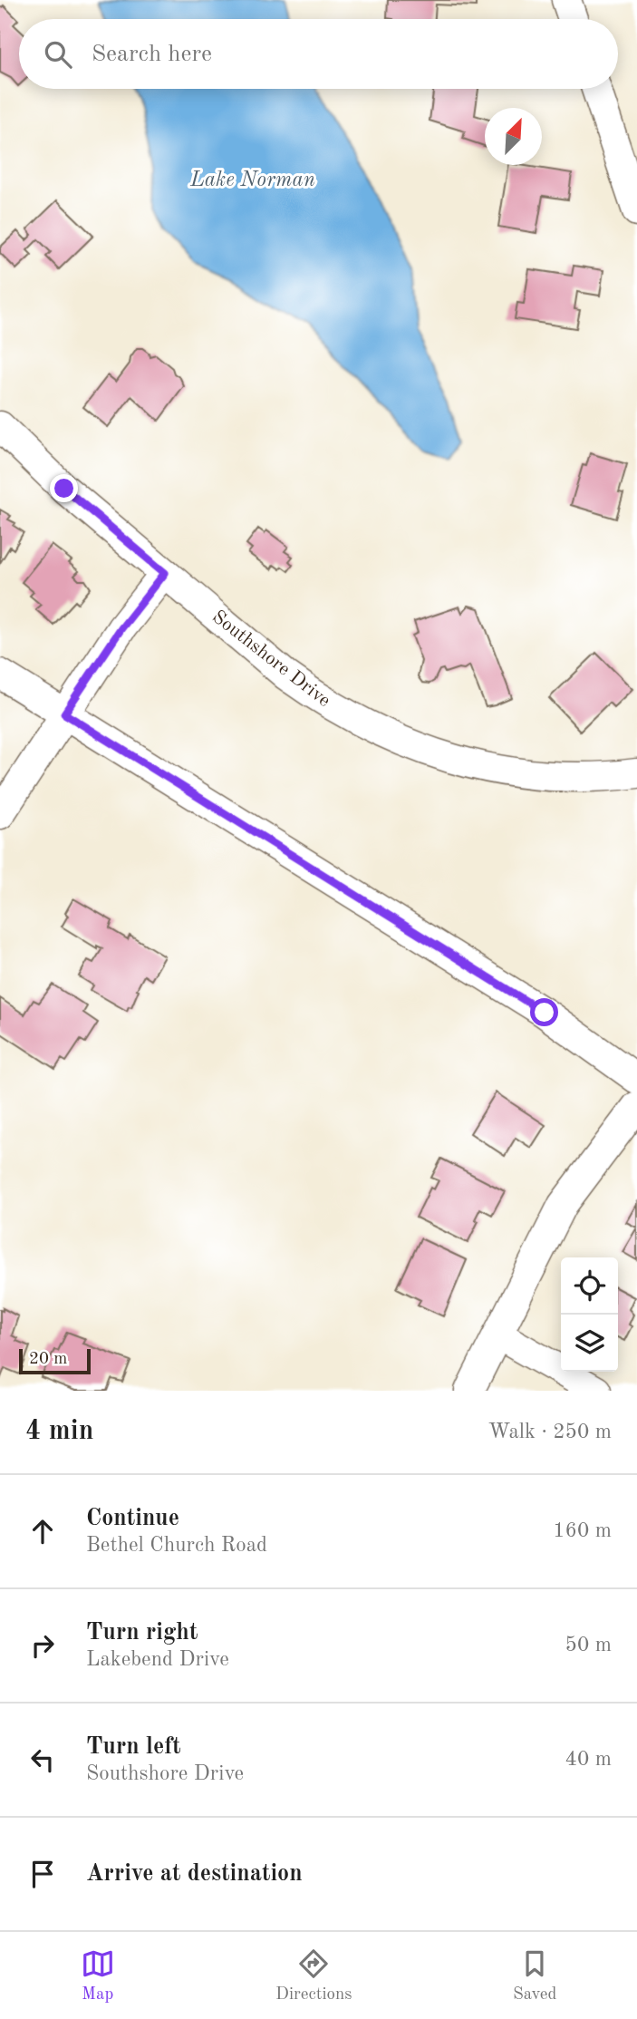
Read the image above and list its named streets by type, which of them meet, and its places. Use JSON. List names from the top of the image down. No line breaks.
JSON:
{"streets":{"street":["Southshore Drive"]},"water":["Lake Norman"],"scale_bar":"20 m","north":"top right","page":{"search":"Search here","scale":"20 m","heading":["4 min","Walk · 250 m"],"list":[["Continue","Bethel Church Road","160 m"],["Turn right","Lakebend Drive","50 m"],["Turn left","Southshore Drive","40 m"],"Arrive at destination"],"nav":["Map","Directions","Saved"]}}
